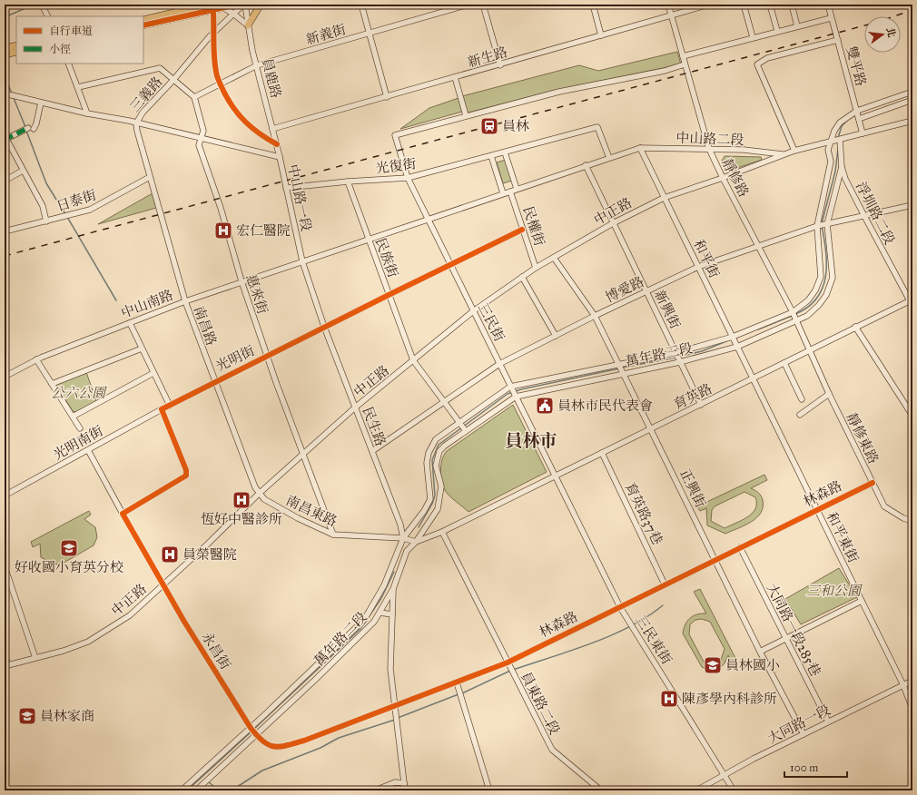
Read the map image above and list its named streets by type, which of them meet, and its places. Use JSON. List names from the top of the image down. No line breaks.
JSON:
{"streets":{"street":["新義街","新生路","雙平路","員鹿路","三義路","中山路二段","光復街","靜修路","中山路一段","日泰街","中正路","浮圳路二段","民權街","民族街","和平街","博愛路","惠來街","中山南路","新興街","三民街","南昌路","萬年路三段","光明街","育英路","民生路","靜修東路","光明南街","正興街","林森路","南昌東路","育英路37巷","和平東街","大同路一段285巷","萬年路二段","三民東街","永昌街","員東路二段","大同路一段"]},"crossings":[["新義街","員鹿路"],["新義街","惠來街"],["新生路","員鹿路"],["新生路","靜修路"],["雙平路","中山路二段"],["員鹿路","三義路"],["員鹿路","中山路一段"],["三義路","中山路一段"],["三義路","日泰街"],["三義路","南昌路"],["中山路二段","靜修路"],["中山路二段","中正路"],["中山路二段","民權街"],["中山路二段","和平街"],["中山路二段","新興街"],["中山路二段","萬年路三段"],["光復街","中山路一段"],["光復街","民權街"],["光復街","民族街"],["光復街","三民街"],["靜修路","中正路"],["靜修路","博愛路"],["靜修路","萬年路三段"],["靜修路","育英路"],["靜修路","靜修東路"],["中山路一段","惠來街"],["中山路一段","中山南路"],["中山路一段","民生路"],["中正路","民權街"],["中正路","民族街"],["中正路","和平街"],["中正路","惠來街"],["中正路","新興街"],["中正路","三民街"],["中正路","南昌路"],["中正路","民生路"],["中正路","正興街"],["中正路","南昌東路"],["中正路","永昌街"],["浮圳路二段","博愛路"],["浮圳路二段","萬年路三段"],["浮圳路二段","育英路"],["民權街","光明街"],["民族街","博愛路"],["民族街","萬年路三段"],["民族街","光明街"],["和平街","博愛路"],["和平街","萬年路三段"],["和平街","育英路"],["和平街","和平東街"],["博愛路","新興街"],["博愛路","三民街"],["博愛路","萬年路三段"],["博愛路","民生路"],["博愛路","正興街"],["惠來街","中山南路"],["惠來街","光明街"],["惠來街","南昌東路"],["中山南路","南昌路"],["中山南路","民生路"],["新興街","萬年路三段"],["新興街","育英路"],["三民街","萬年路三段"],["三民街","光明街"],["三民街","育英路"],["三民街","三民東街"],["南昌路","光明街"],["南昌路","南昌東路"],["萬年路三段","育英路"],["萬年路三段","民生路"],["萬年路三段","正興街"],["萬年路三段","南昌東路"],["萬年路三段","萬年路二段"],["光明街","民生路"],["光明街","光明南街"],["育英路","靜修東路"],["育英路","正興街"],["育英路","南昌東路"],["育英路","育英路37巷"],["育英路","和平東街"],["育英路","萬年路二段"],["育英路","三民東街"],["育英路","員東路二段"],["民生路","南昌東路"],["民生路","萬年路二段"],["靜修東路","林森路"],["正興街","林森路"],["正興街","大同路一段"],["林森路","育英路37巷"],["林森路","和平東街"],["林森路","大同路一段285巷"],["林森路","萬年路二段"],["林森路","三民東街"],["林森路","永昌街"],["林森路","員東路二段"],["南昌東路","萬年路二段"],["和平東街","大同路一段"],["大同路一段285巷","大同路一段"],["萬年路二段","永昌街"],["三民東街","大同路一段"]],"districts":["員林市"],"parks":["公六公園","三和公園"],"places":{"station":["員林"],"hospital":["宏仁醫院","恆好中醫診所","員榮醫院","陳彥學內科診所"],"public building":["員林市民代表會"],"school or university":["好收國小育英分校","員林國小","員林家商"]},"legend":["自行車道","小徑"],"scale_bar":"100 m","north":"right"}
